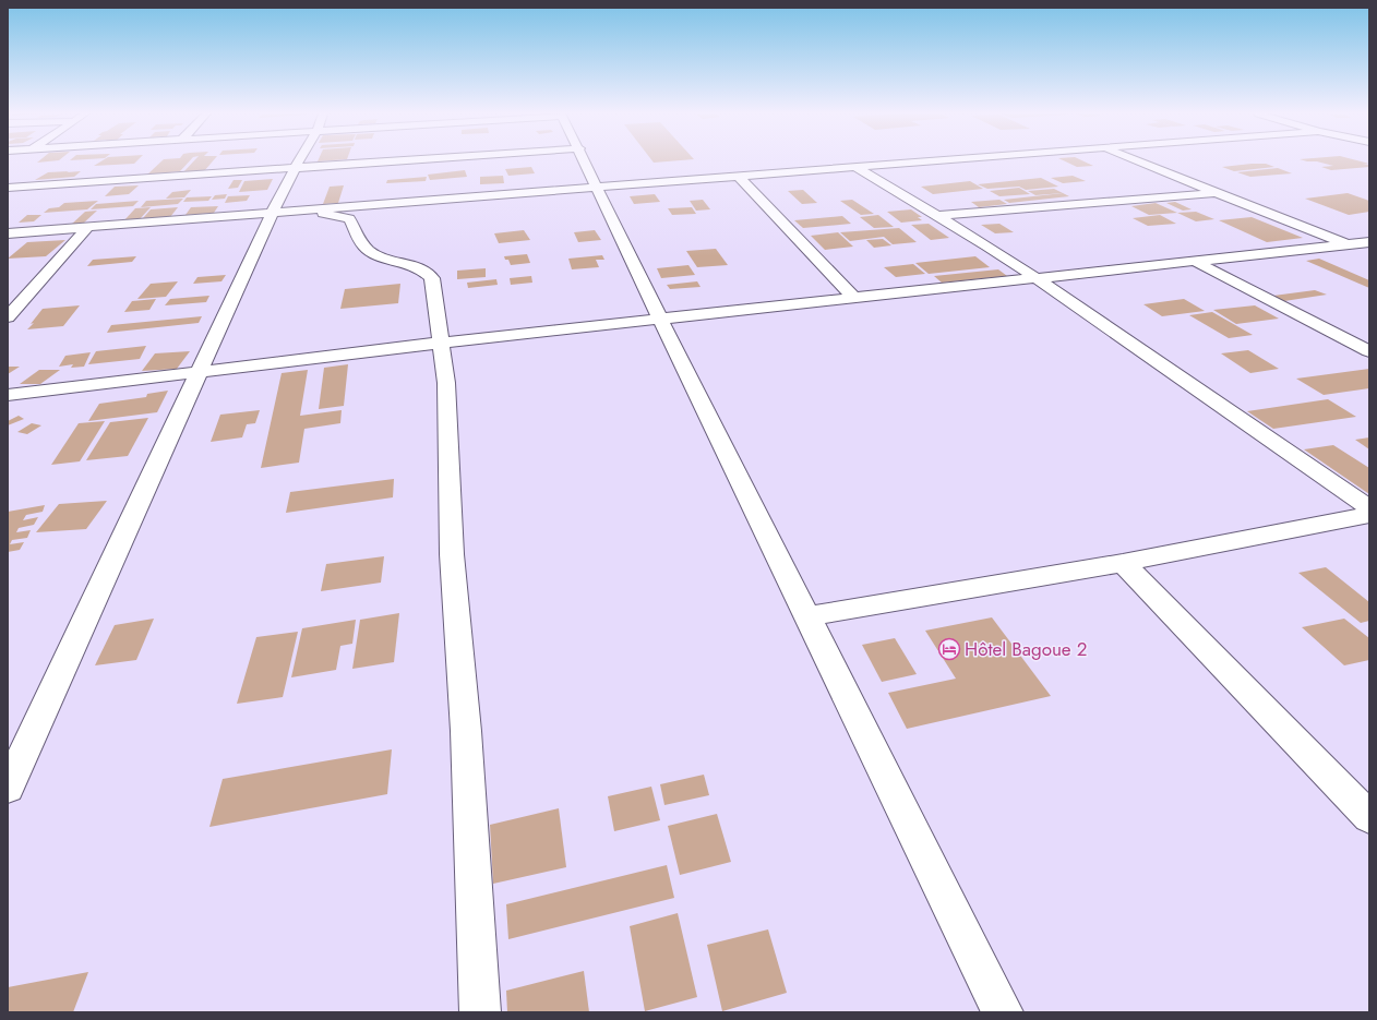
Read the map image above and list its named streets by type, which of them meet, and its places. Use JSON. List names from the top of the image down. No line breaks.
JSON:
{"places":{"hotel":["Hôtel Bagoue 2"]}}
